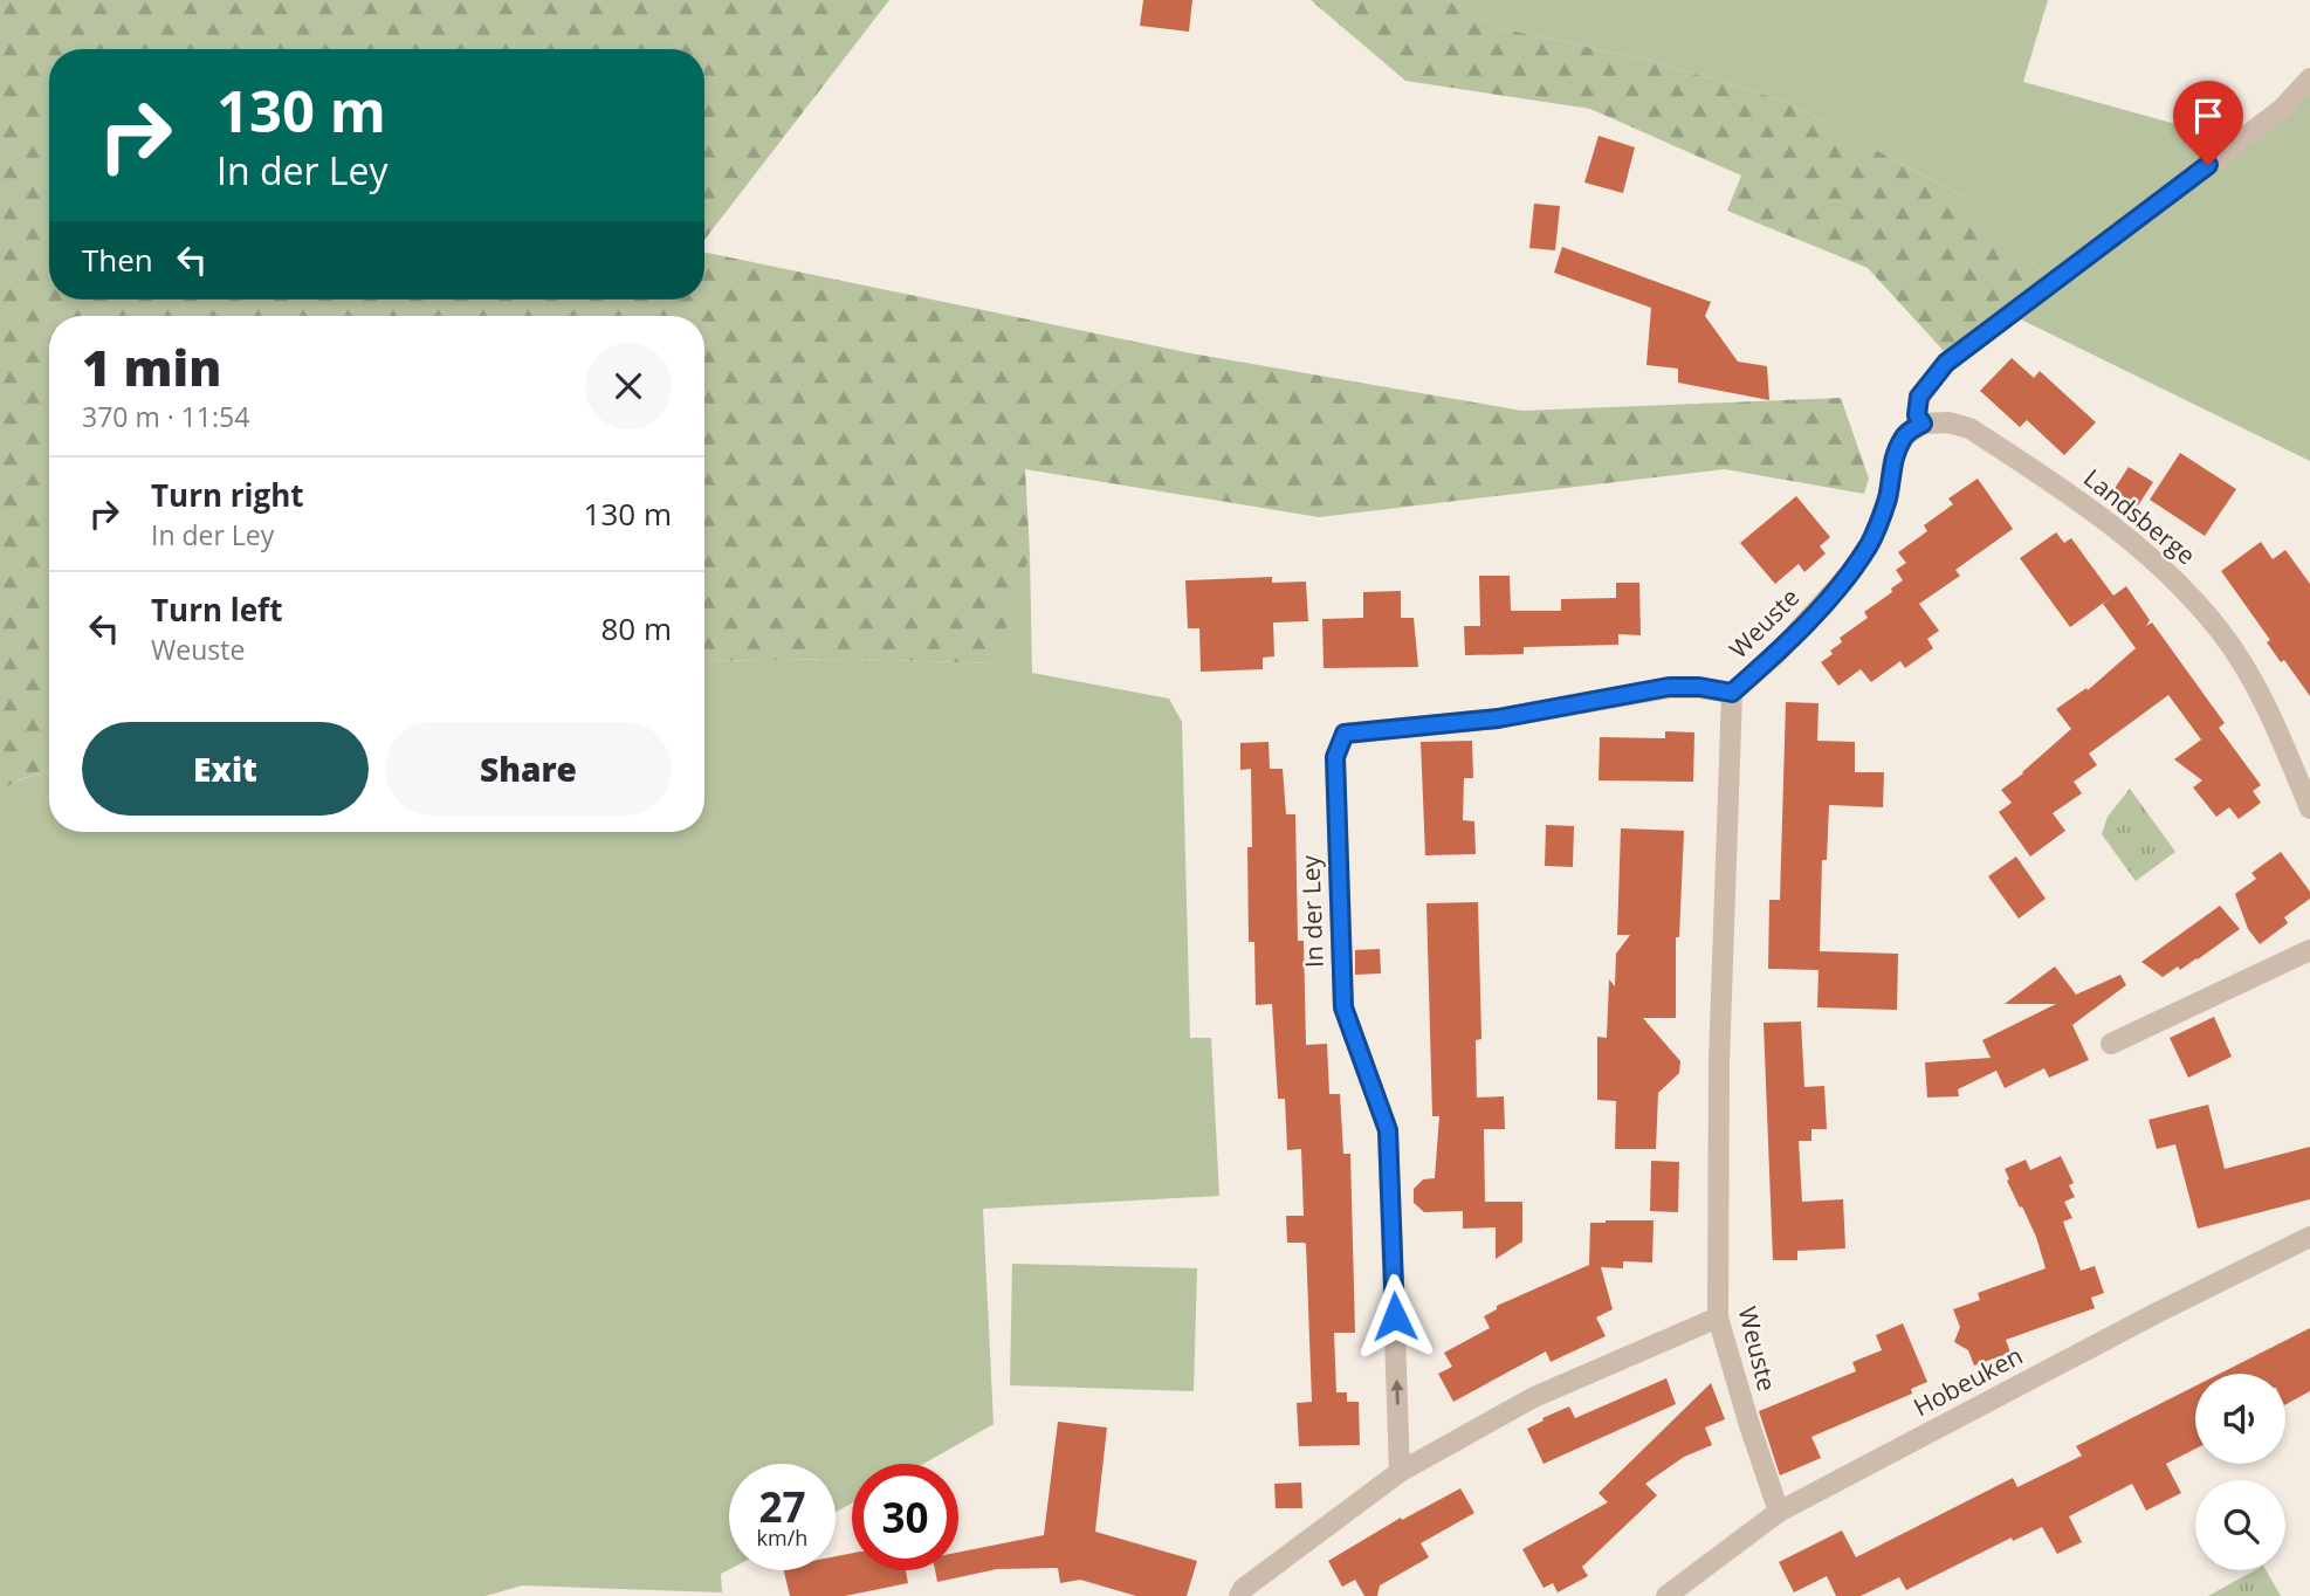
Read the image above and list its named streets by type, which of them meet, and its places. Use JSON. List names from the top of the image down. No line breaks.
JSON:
{"streets":{"street":["Landsberge","Weuste","In der Ley","Hobeuken"]},"crossings":[["Landsberge","Weuste"],["Weuste","In der Ley"],["Weuste","Hobeuken"]],"page":{"turn":["130 m","In der Ley"],"then":"Then","heading":["1 min","370 m · 11:54"],"list":[{"name":"Turn right","note":"In der Ley","value":"130 m"},{"name":"Turn left","note":"Weuste","value":"80 m"}],"buttons":["Exit","Share"],"speed":"27 km/h","limit":"30"}}
